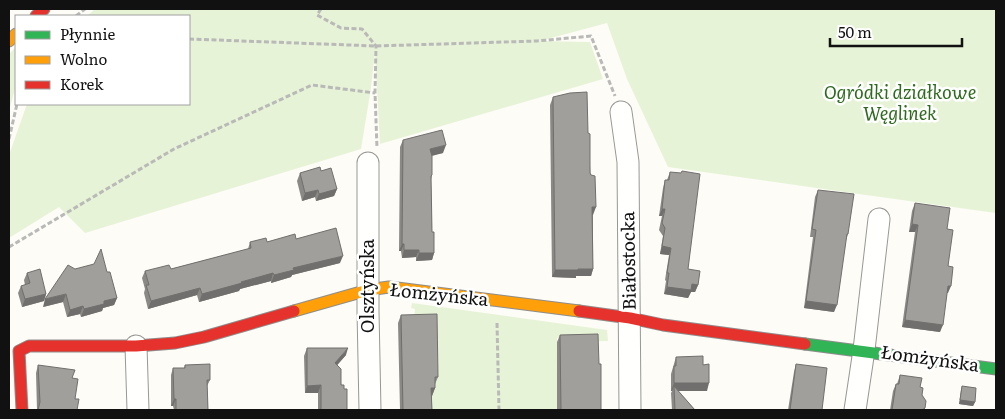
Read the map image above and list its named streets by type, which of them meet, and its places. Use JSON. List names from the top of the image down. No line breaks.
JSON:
{"streets":{"street":["Białostocka","Olsztyńska","Łomżyńska"]},"crossings":[["Białostocka","Łomżyńska"],["Olsztyńska","Łomżyńska"]],"parks":["Ogródki działkowe Węglinek"],"legend":["Płynnie","Wolno","Korek"],"scale_bar":"50 m"}
